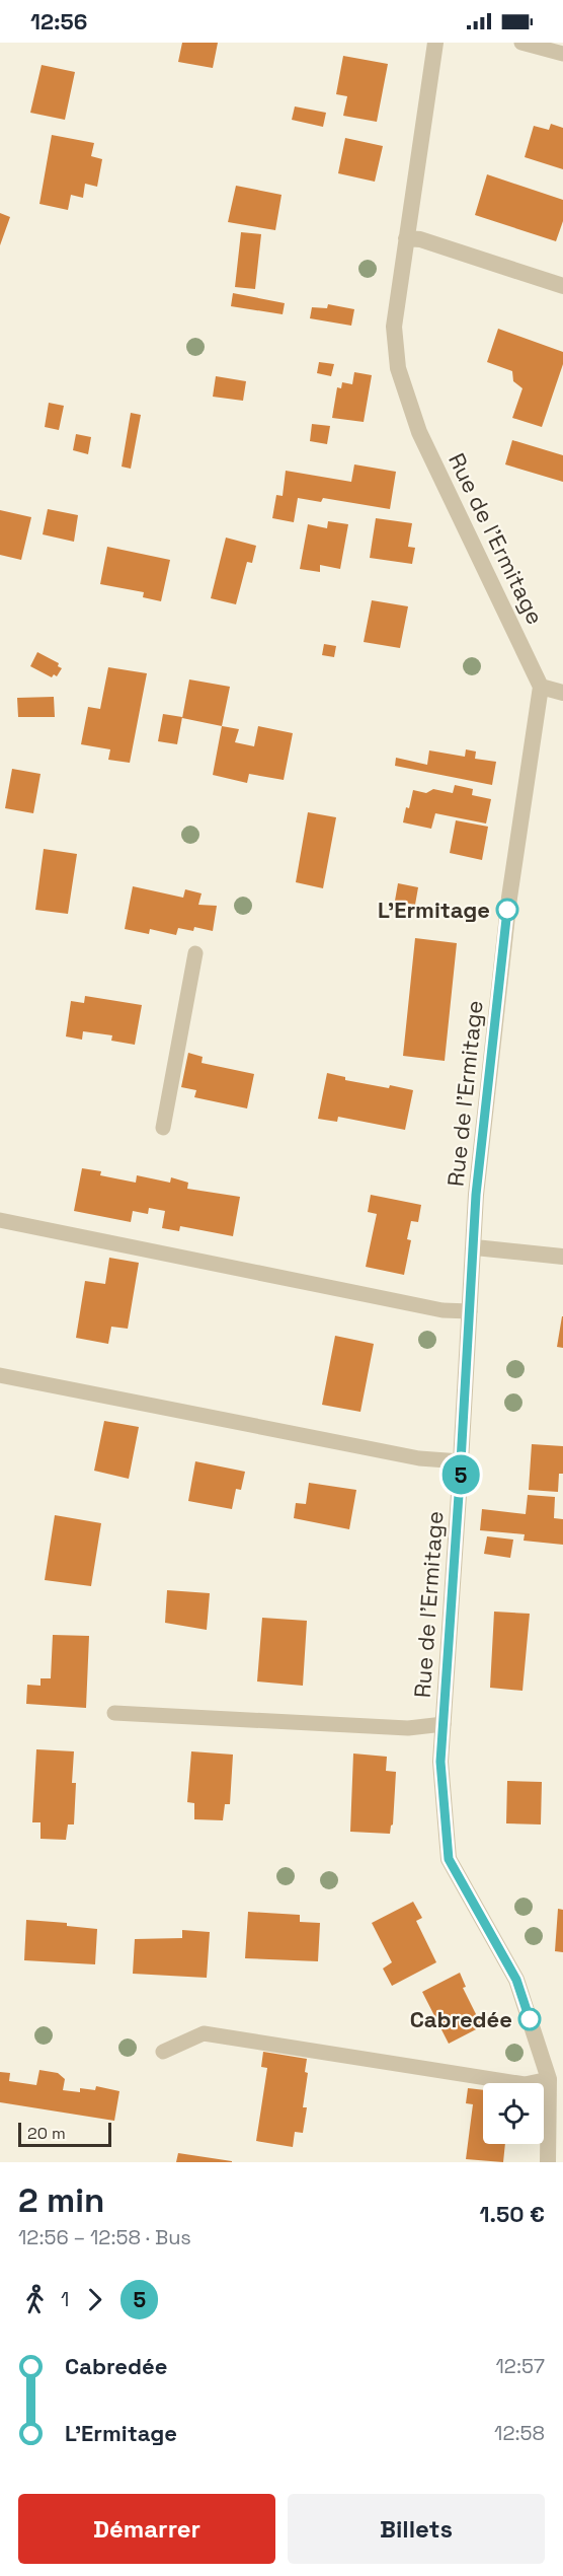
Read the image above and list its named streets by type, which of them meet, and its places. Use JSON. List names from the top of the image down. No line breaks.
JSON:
{"streets":{"street":["Rue de l'Ermitage"]},"places":["L'Ermitage","Cabredée"],"lines":["bus line 5"],"scale_bar":"20 m","page":{"status":"12:56","on_map":"5","scale":"20 m","heading":["2 min","12:56 – 12:58 · Bus","1.50 €"],"legs":["1","5"],"list":[{"name":"Cabredée","value":"12:57"},{"name":"L'Ermitage","value":"12:58"}],"buttons":["Démarrer","Billets"]}}
